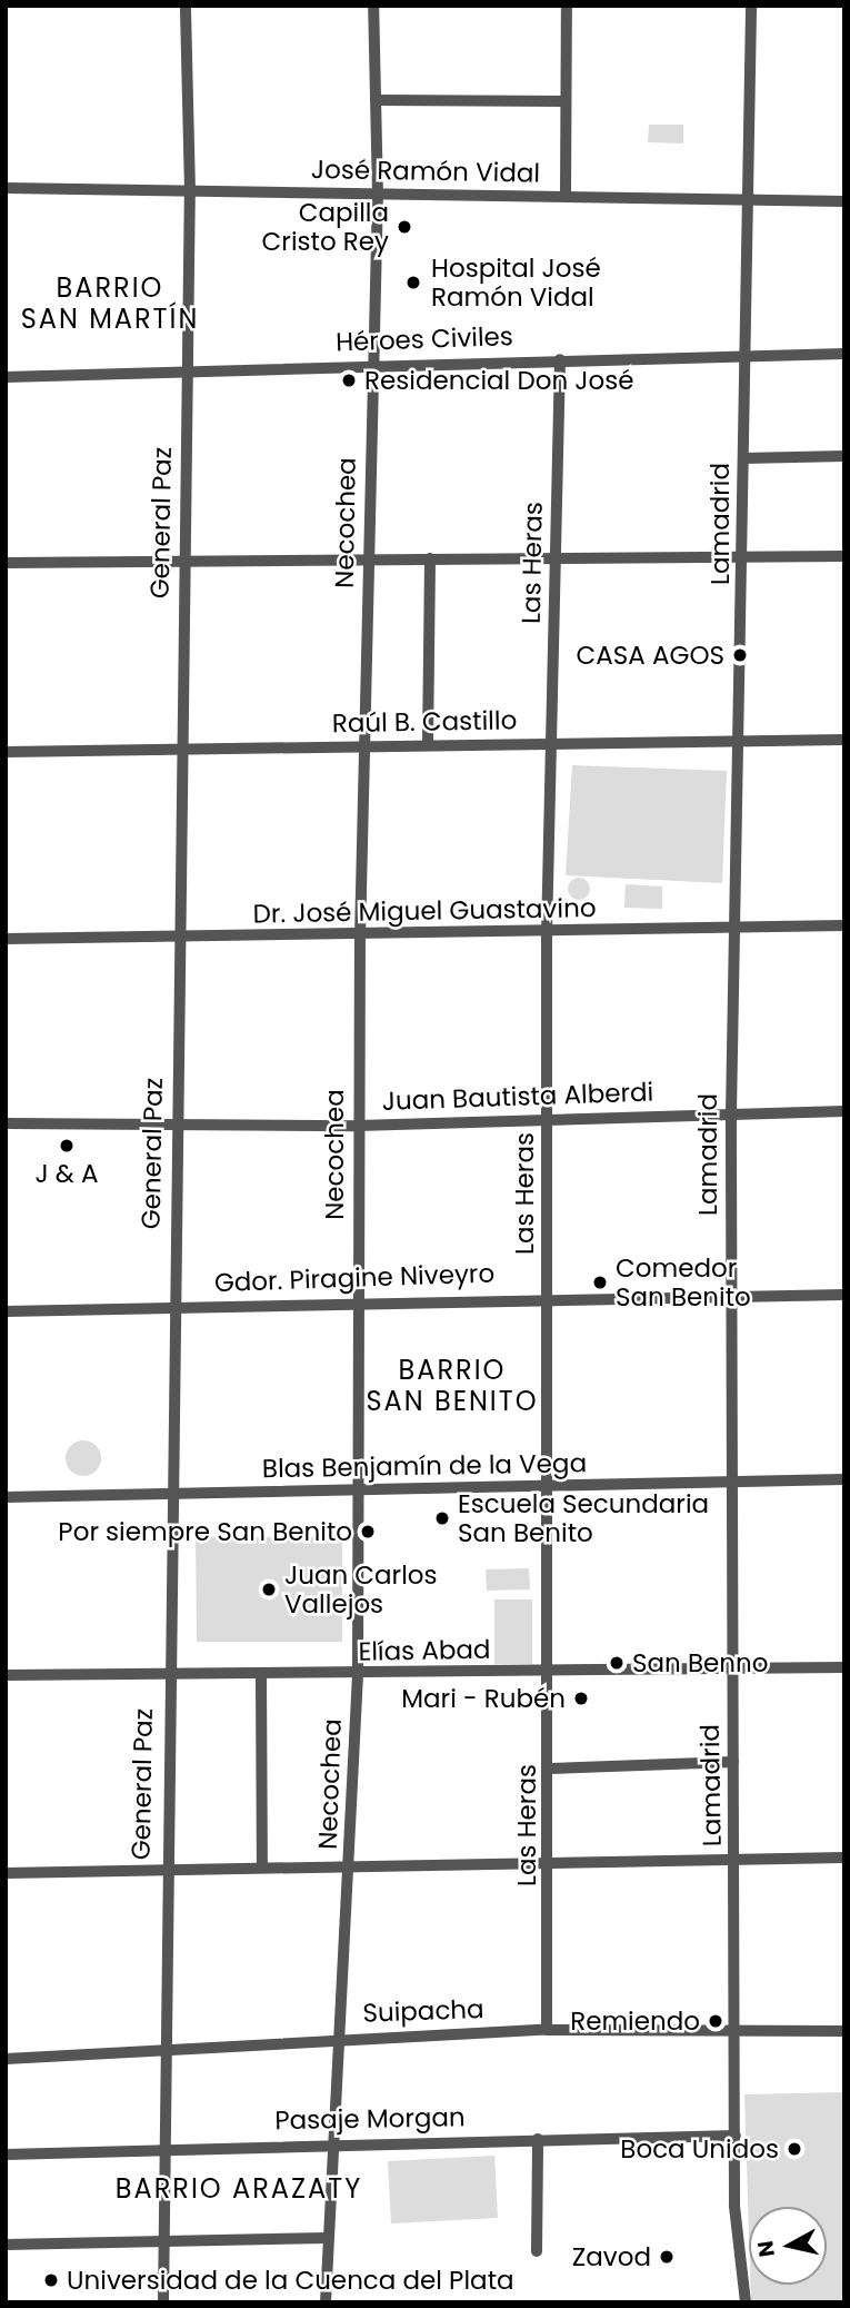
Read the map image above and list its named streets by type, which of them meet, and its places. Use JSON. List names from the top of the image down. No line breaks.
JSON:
{"streets":{"street":["José Ramón Vidal","Héroes Civiles","General Paz","Necochea","Lamadrid","Las Heras","Raúl B. Castillo","Dr. José Miguel Guastavino","Juan Bautista Alberdi","Gdor. Piragine Niveyro","Blas Benjamín de la Vega","Elías Abad","Suipacha","Pasaje Morgan"]},"crossings":[["José Ramón Vidal","General Paz"],["José Ramón Vidal","Necochea"],["José Ramón Vidal","Lamadrid"],["Héroes Civiles","General Paz"],["Héroes Civiles","Necochea"],["Héroes Civiles","Lamadrid"],["Héroes Civiles","Las Heras"],["General Paz","Raúl B. Castillo"],["General Paz","Dr. José Miguel Guastavino"],["General Paz","Juan Bautista Alberdi"],["General Paz","Gdor. Piragine Niveyro"],["General Paz","Blas Benjamín de la Vega"],["General Paz","Elías Abad"],["General Paz","Suipacha"],["General Paz","Pasaje Morgan"],["Necochea","Raúl B. Castillo"],["Necochea","Dr. José Miguel Guastavino"],["Necochea","Juan Bautista Alberdi"],["Necochea","Gdor. Piragine Niveyro"],["Necochea","Blas Benjamín de la Vega"],["Necochea","Elías Abad"],["Necochea","Suipacha"],["Necochea","Pasaje Morgan"],["Lamadrid","Raúl B. Castillo"],["Lamadrid","Dr. José Miguel Guastavino"],["Lamadrid","Juan Bautista Alberdi"],["Lamadrid","Gdor. Piragine Niveyro"],["Lamadrid","Blas Benjamín de la Vega"],["Lamadrid","Elías Abad"],["Lamadrid","Suipacha"],["Lamadrid","Pasaje Morgan"],["Las Heras","Raúl B. Castillo"],["Las Heras","Dr. José Miguel Guastavino"],["Las Heras","Juan Bautista Alberdi"],["Las Heras","Gdor. Piragine Niveyro"],["Las Heras","Blas Benjamín de la Vega"],["Las Heras","Elías Abad"],["Las Heras","Suipacha"]],"districts":["BARRIO SAN MARTÍN","BARRIO SAN BENITO","BARRIO ARAZATY"],"places":["Capilla Cristo Rey","Hospital José Ramón Vidal","Residencial Don José","CASA AGOS","J & A","Comedor San Benito","Escuela Secundaria San Benito","Por siempre San Benito","Juan Carlos Vallejos","San Benno","Mari - Rubén","Remiendo","Boca Unidos","Zavod","Universidad de la Cuenca del Plata"],"north":"left"}
